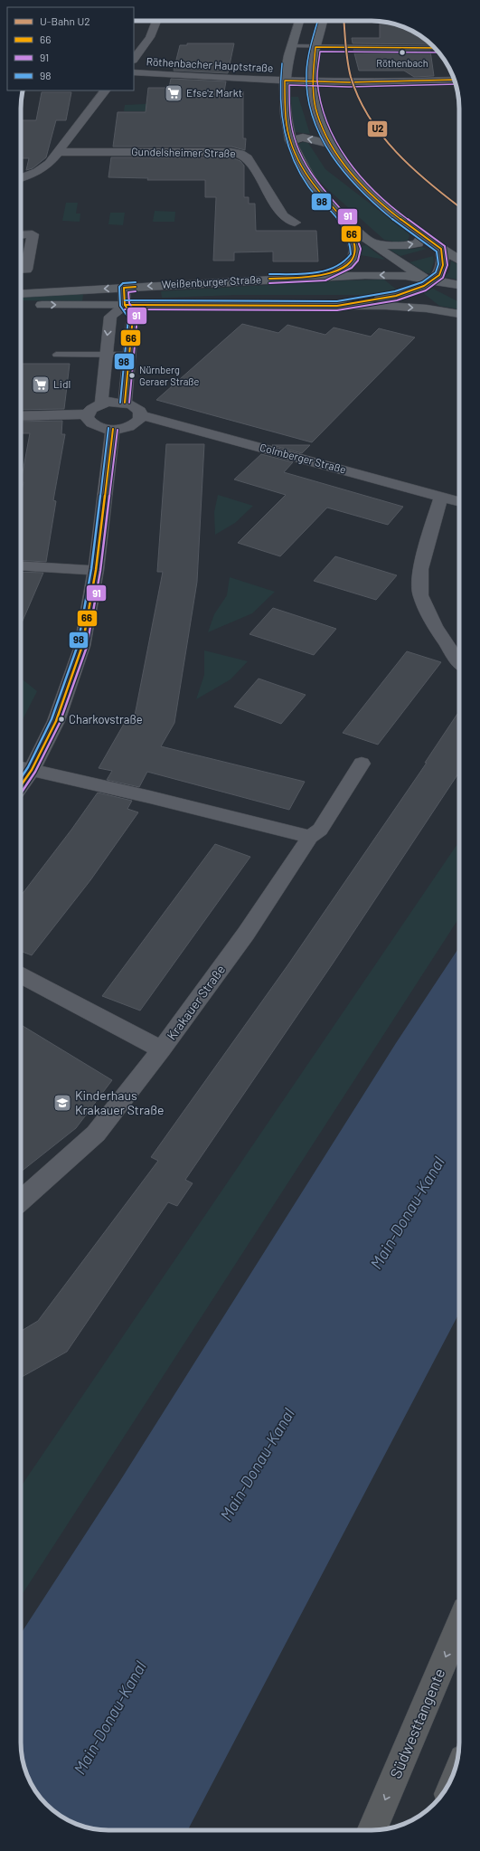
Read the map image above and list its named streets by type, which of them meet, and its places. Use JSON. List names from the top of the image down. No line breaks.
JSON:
{"streets":{"highway":["Südwesttangente"],"main road":["Weißenburger Straße"],"street":["Röthenbacher Hauptstraße","Gundelsheimer Straße","Colmberger Straße","Krakauer Straße"]},"one_way":["Südwesttangente"],"water":["Main-Donau-Kanal"],"places":{"other":["Röthenbach","Nürnberg Geraer Straße","Charkovstraße"],"supermarket":["Efse'z Markt","Lidl"],"school or university":["Kinderhaus Krakauer Straße"]},"lines":["metro line U2","transit line 98","transit line 66","transit line 91"],"legend":["U-Bahn U2","66","91","98"]}
